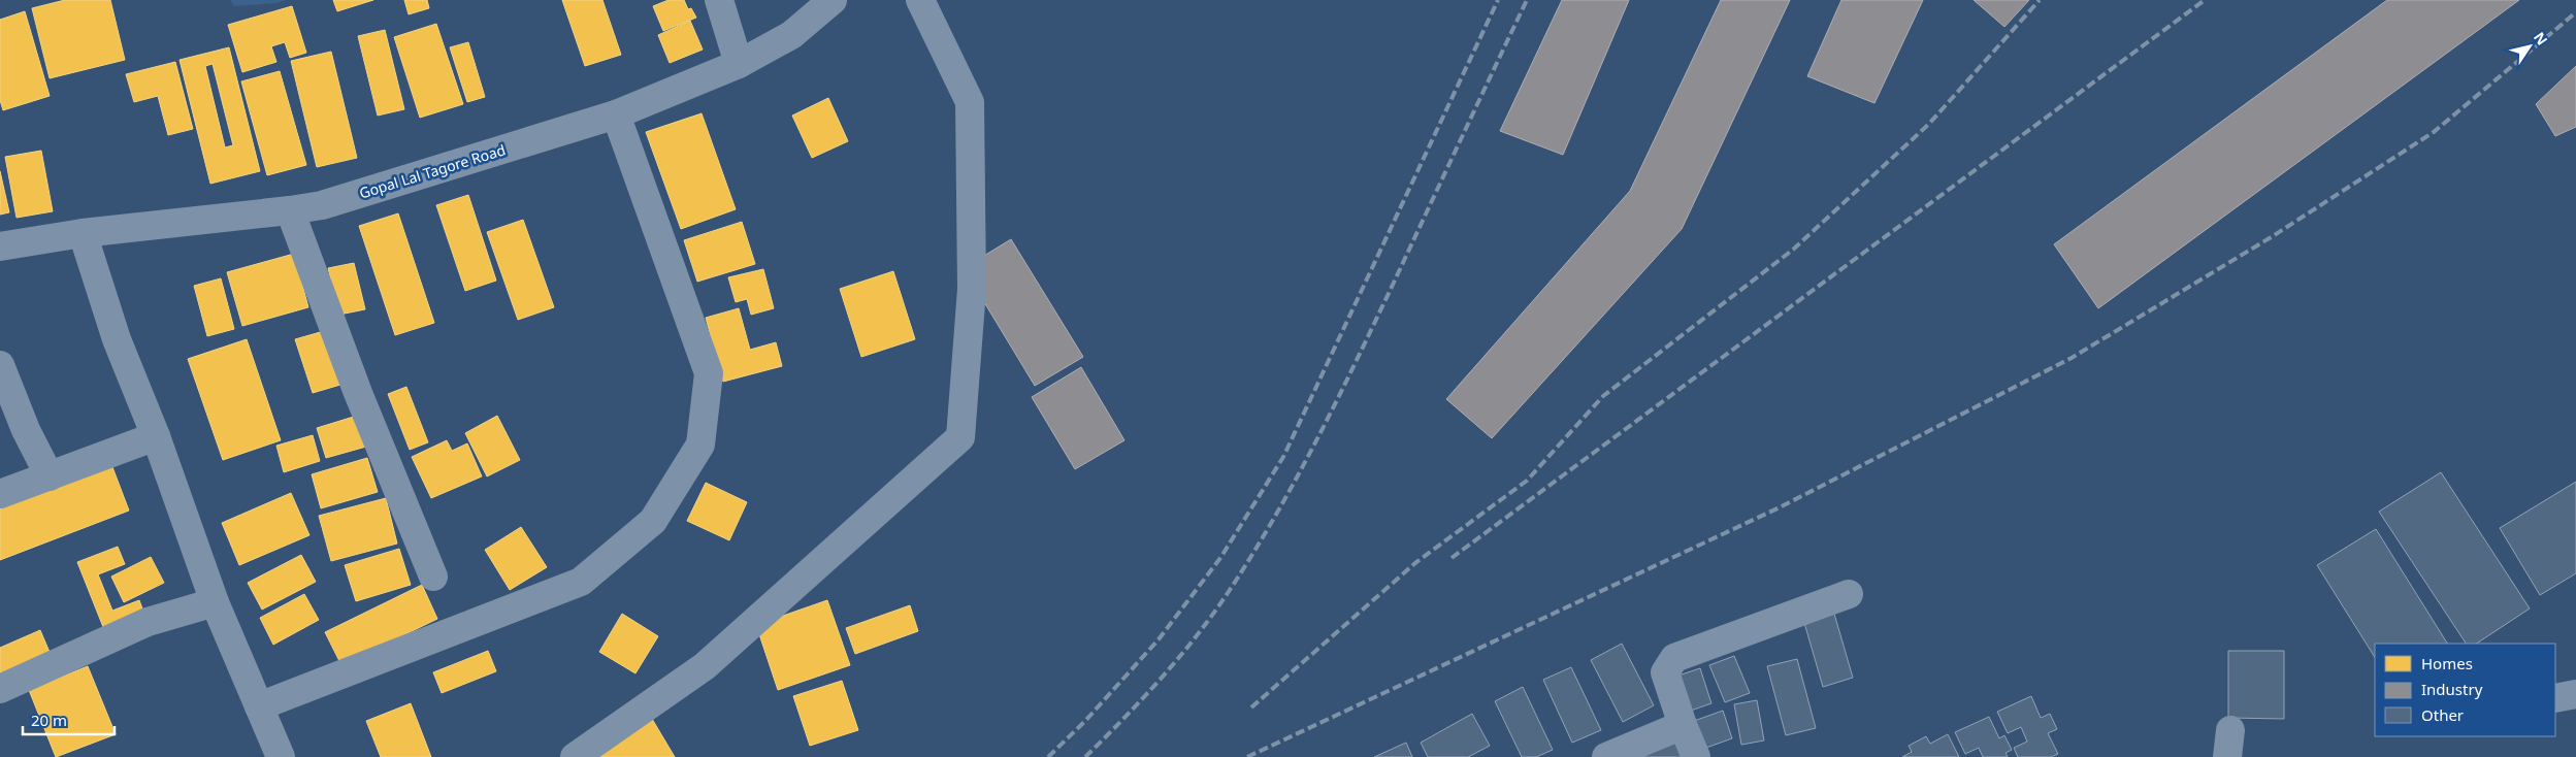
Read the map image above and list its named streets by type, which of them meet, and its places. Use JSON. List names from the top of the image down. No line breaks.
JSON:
{"streets":{"street":["Gopal Lal Tagore Road"]},"legend":["Homes","Industry","Other"],"scale_bar":"20 m","north":"top right"}
